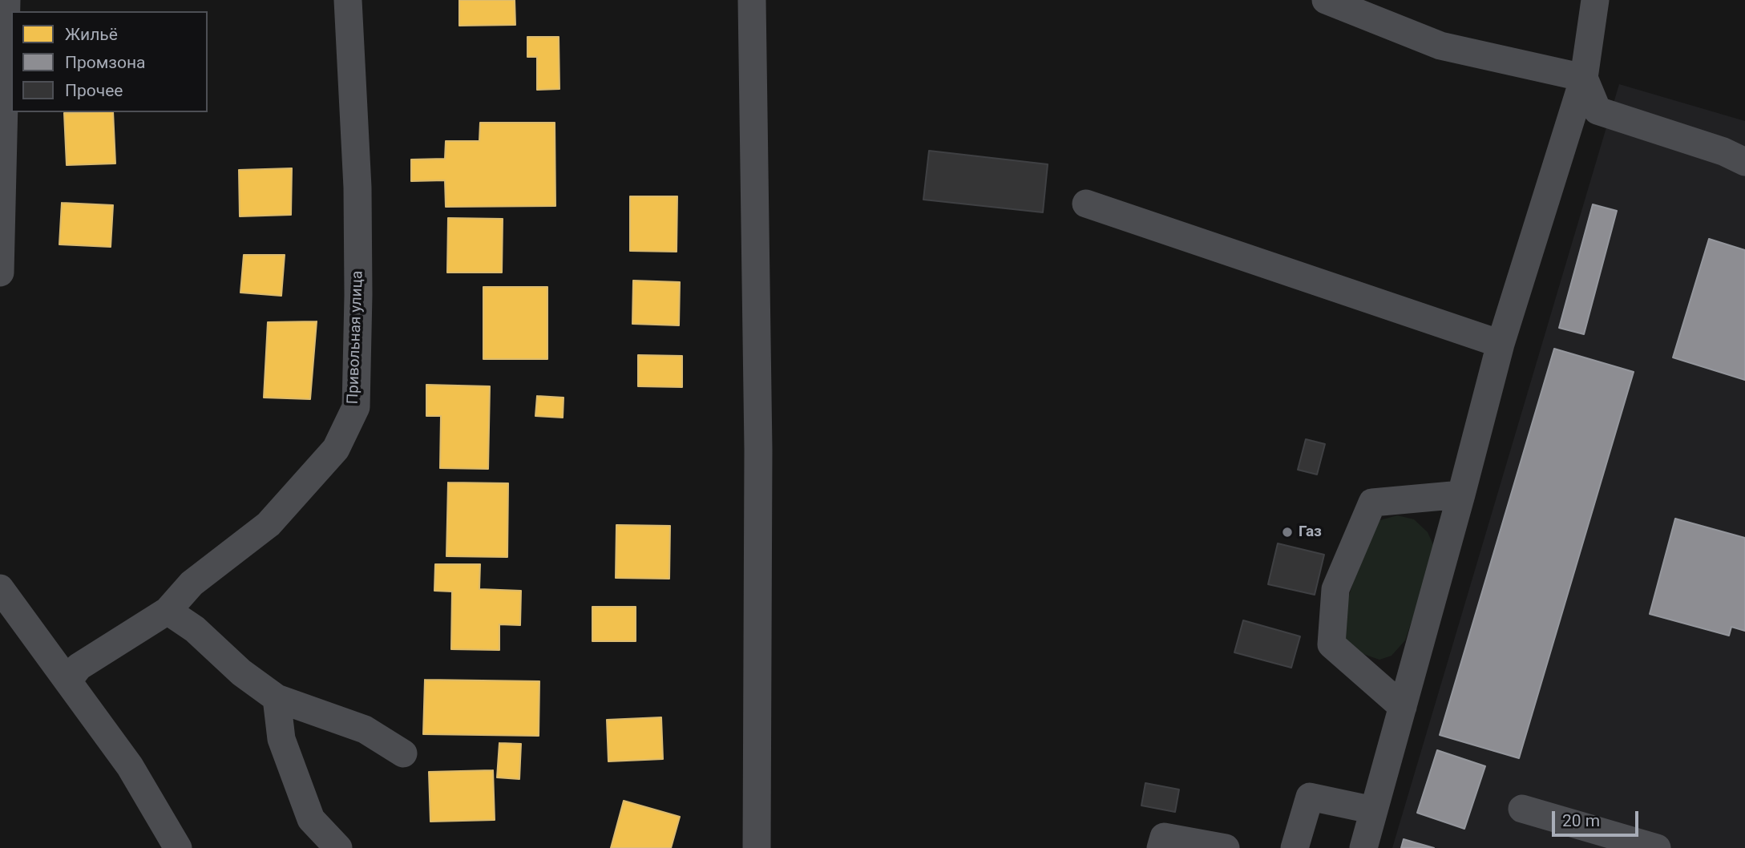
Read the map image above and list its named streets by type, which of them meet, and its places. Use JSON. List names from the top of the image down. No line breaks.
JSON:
{"streets":{"street":["Привольная улица"]},"places":["Газ"],"legend":["Жильё","Промзона","Прочее"],"scale_bar":"20 m"}
